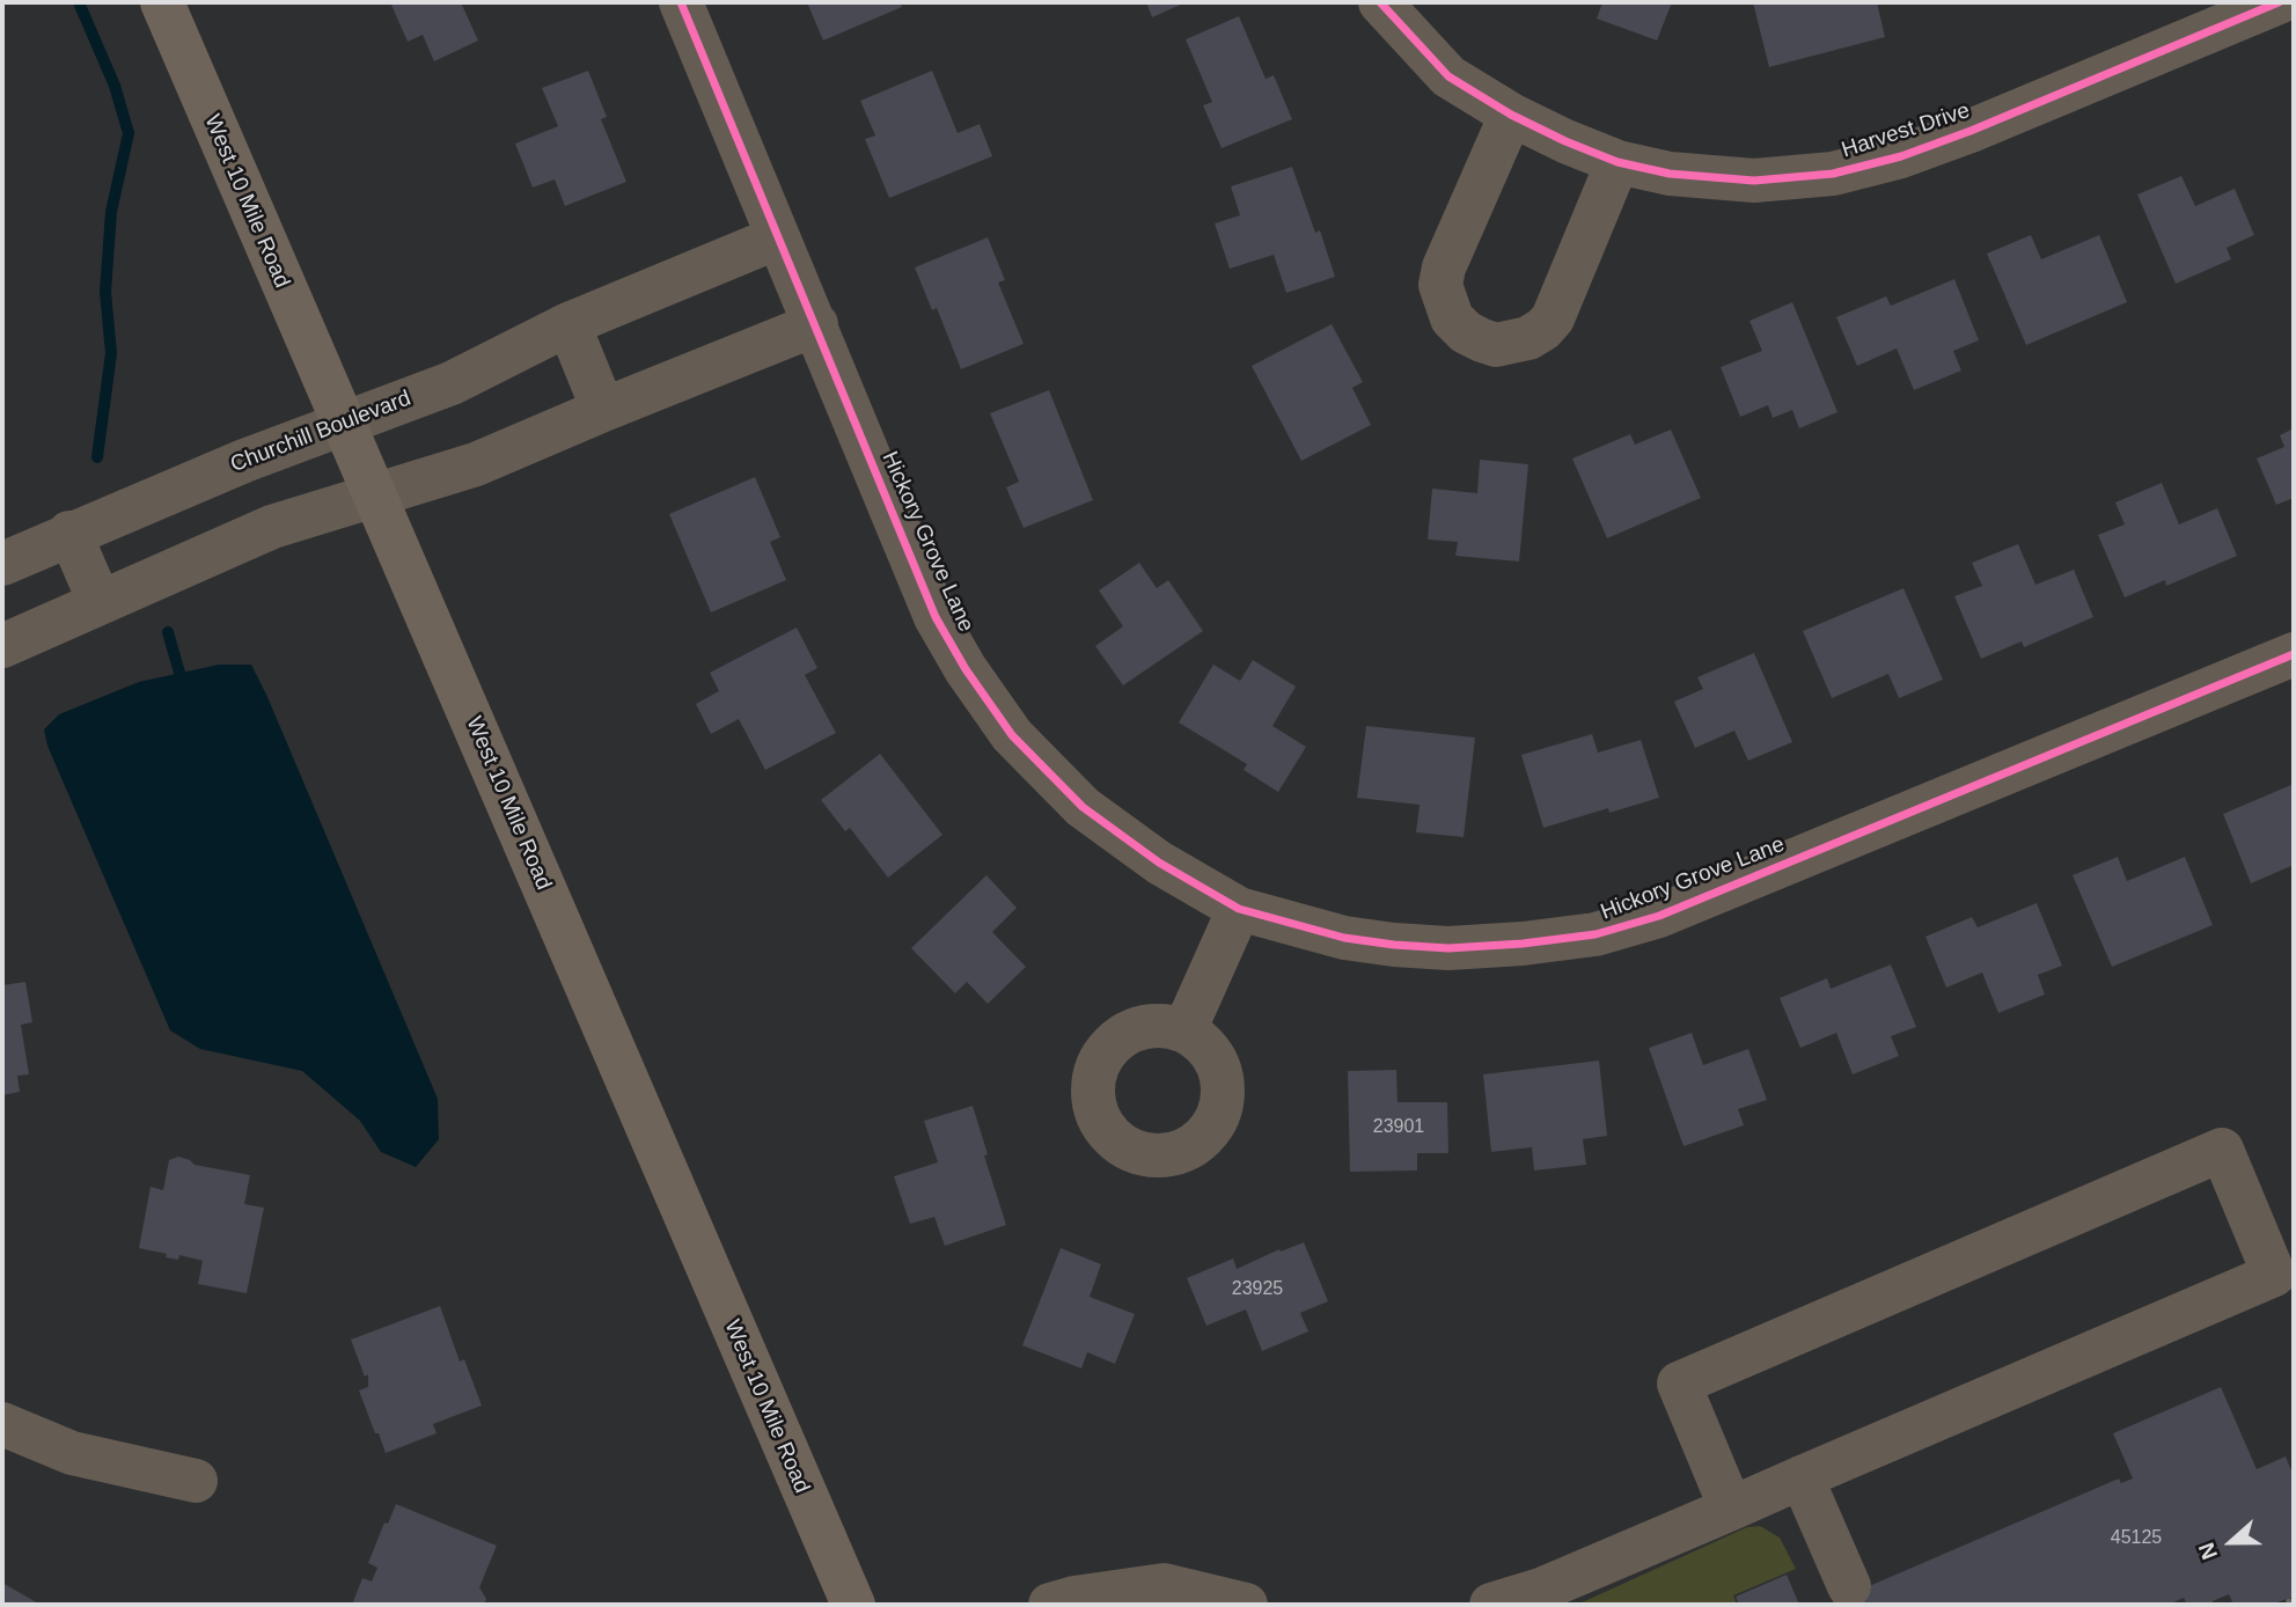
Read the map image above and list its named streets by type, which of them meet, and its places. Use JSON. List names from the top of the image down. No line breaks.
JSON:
{"streets":{"main road":["West 10 Mile Road"],"street":["Harvest Drive","Churchill Boulevard","Hickory Grove Lane"]},"crossings":[["West 10 Mile Road","Churchill Boulevard"],["Churchill Boulevard","Hickory Grove Lane"]],"house_numbers":["23901","23925","45125"],"north":"left"}
